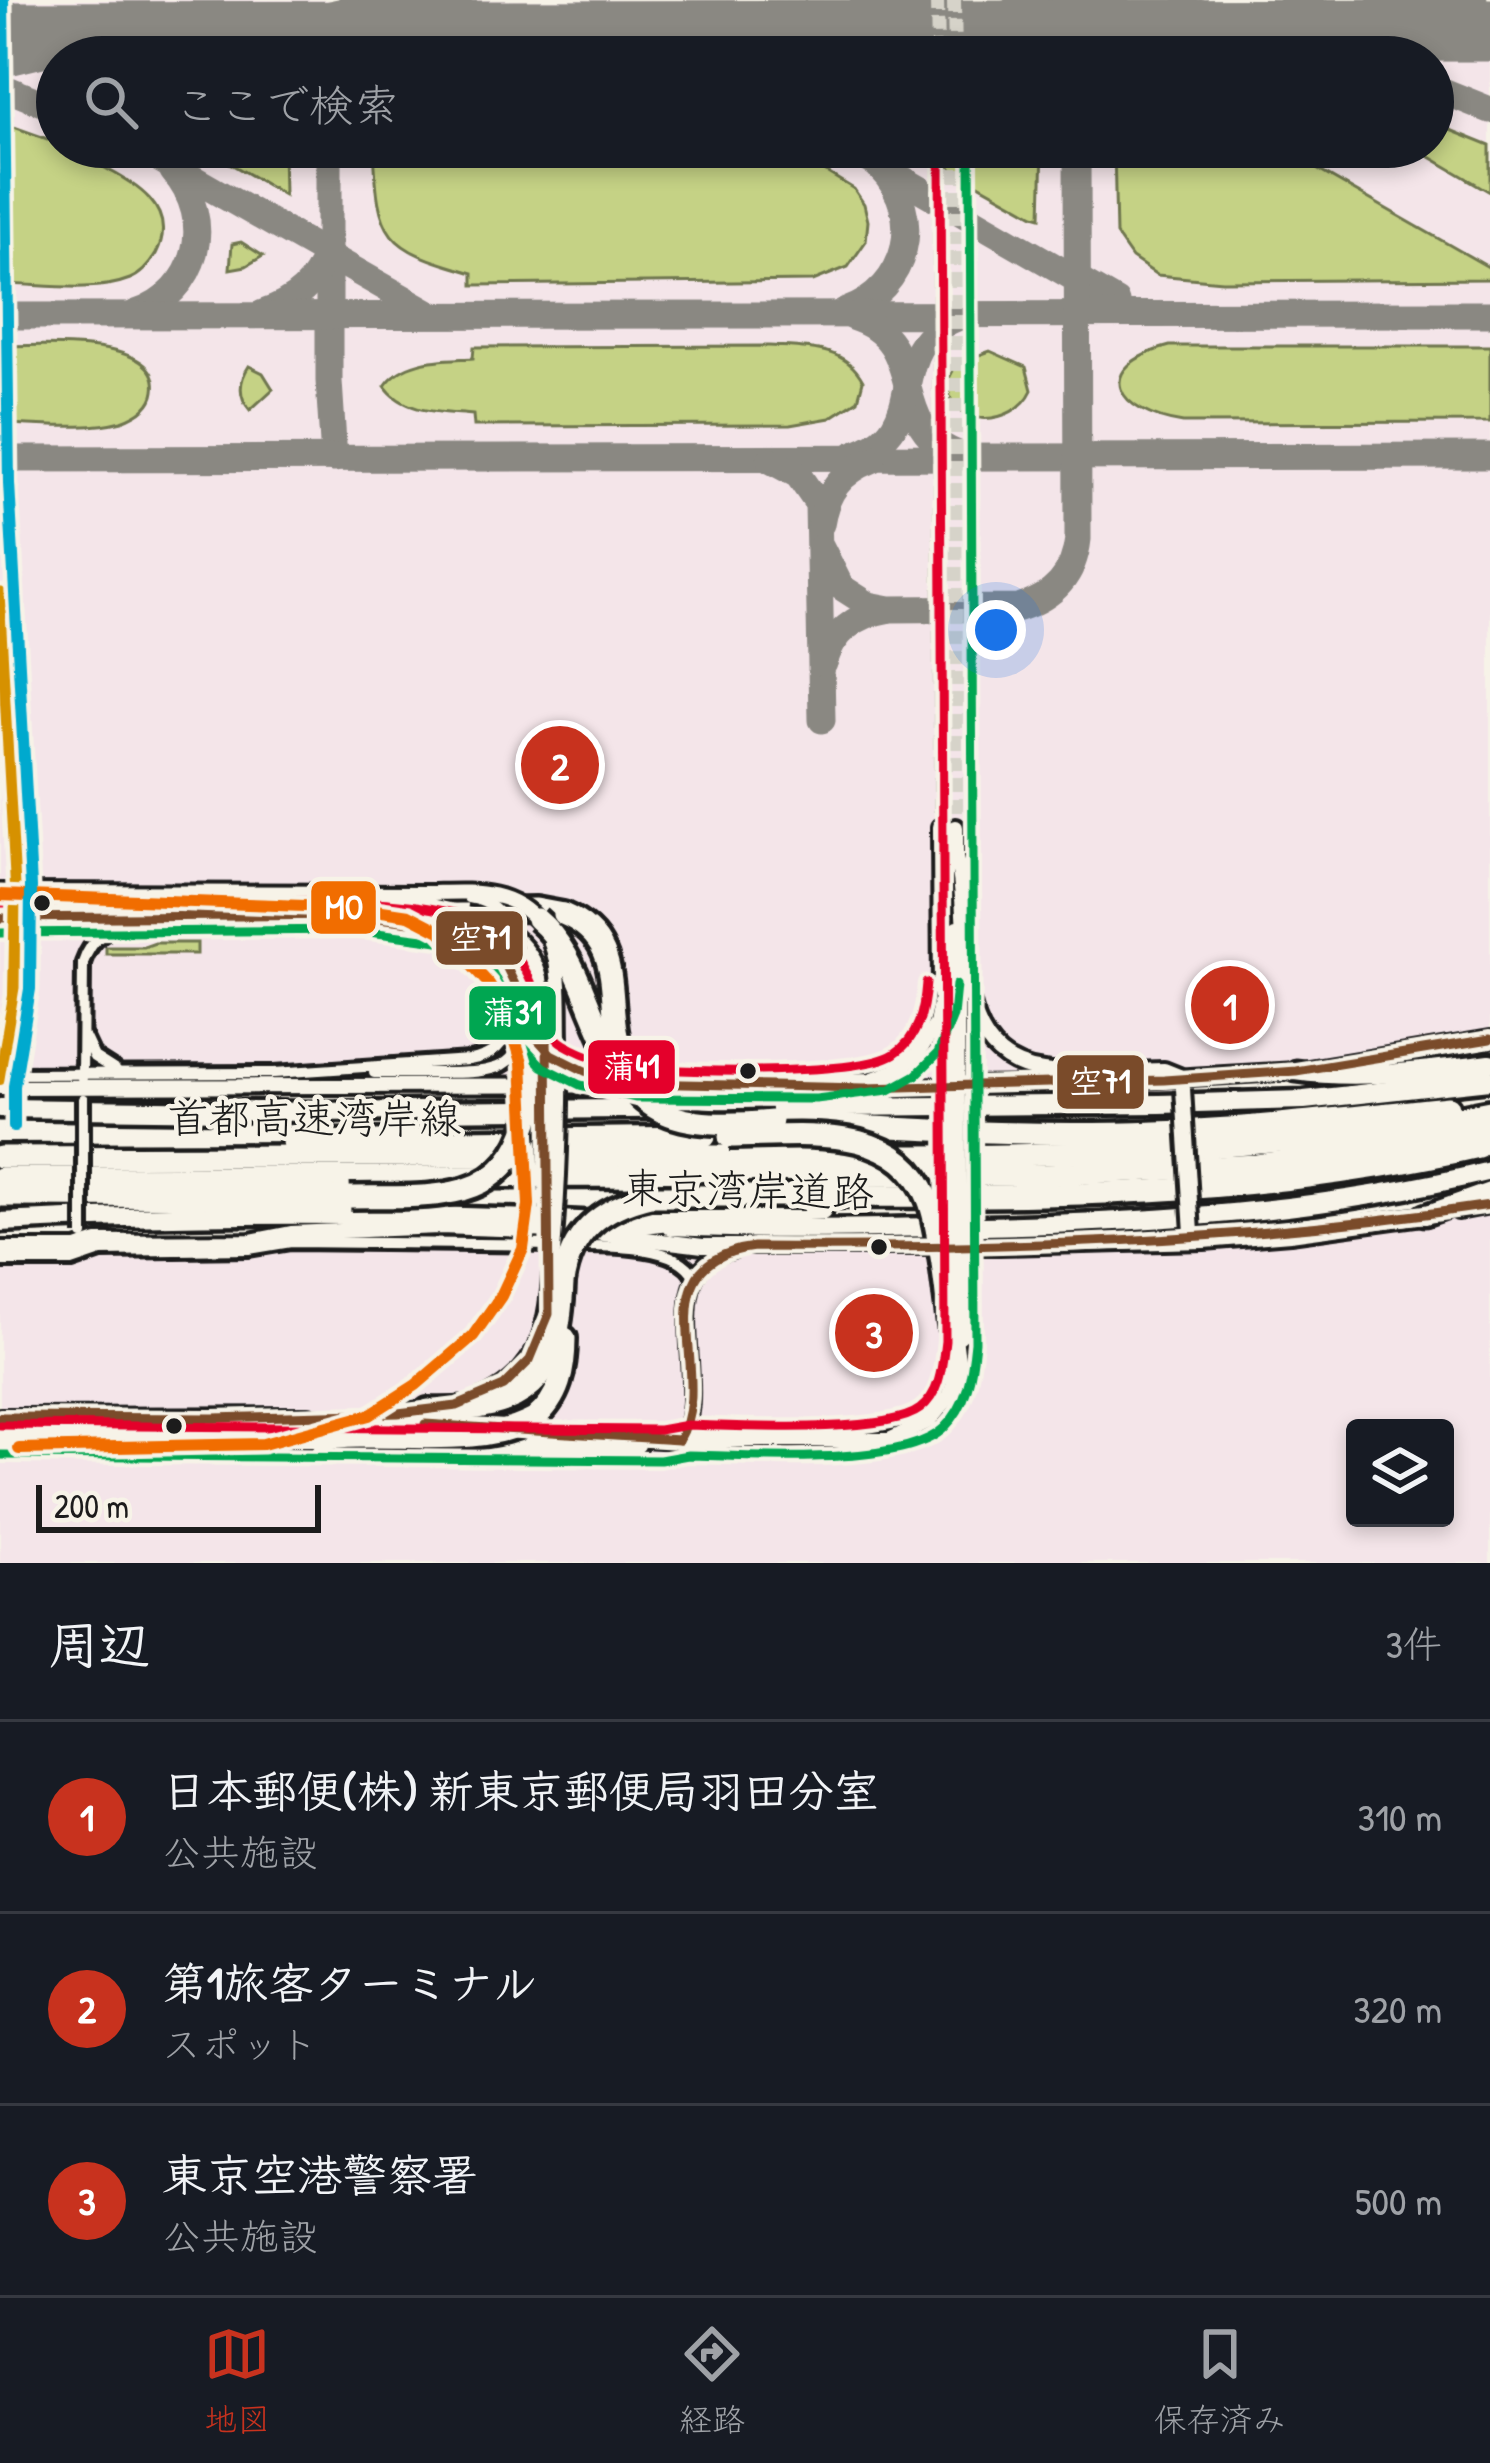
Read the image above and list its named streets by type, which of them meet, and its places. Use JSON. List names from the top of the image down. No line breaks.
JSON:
{"streets":{"highway":["首都高速湾岸線","東京湾岸道路"]},"lines":["transit line 蒲31","transit line 蒲41","transit line MO","transit line 空71"],"scale_bar":"200 m","page":{"search":"ここで検索","pins":["2","1","3"],"scale":"200 m","heading":["周辺","3件"],"list":[{"mark":"1","name":"日本郵便(株) 新東京郵便局羽田分室","note":"公共施設","value":"310 m"},{"mark":"2","name":"第1旅客ターミナル","note":"スポット","value":"320 m"},{"mark":"3","name":"東京空港警察署","note":"公共施設","value":"500 m"}],"nav":["地図","経路","保存済み"]}}
